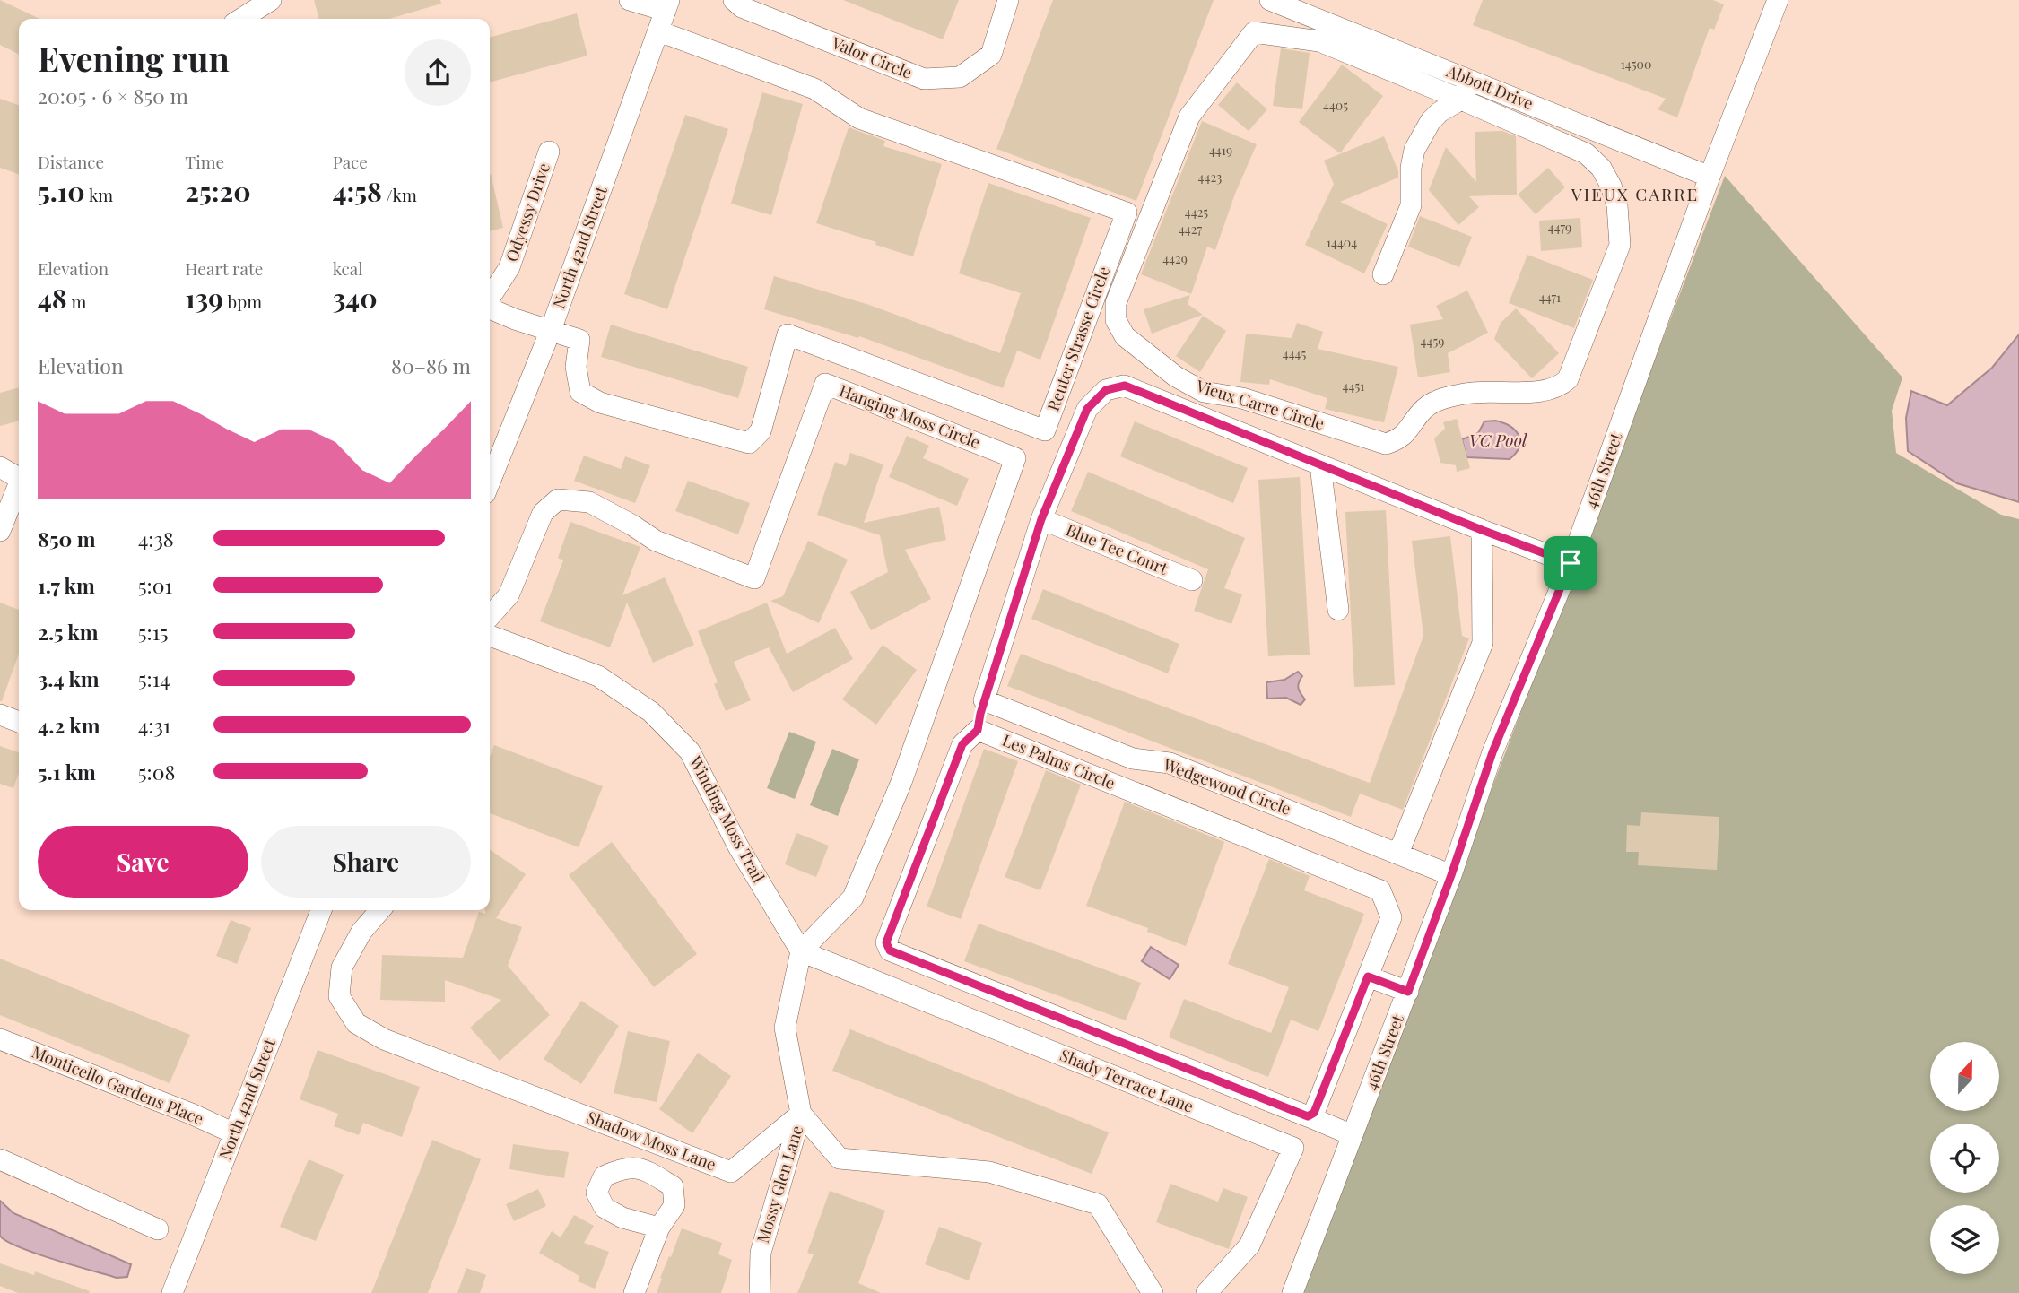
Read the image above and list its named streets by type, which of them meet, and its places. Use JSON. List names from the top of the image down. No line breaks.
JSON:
{"streets":{"street":["Valor Circle","Abbott Drive","Odyessy Drive","North 42nd Street","Reuter Strasse Circle","Vieux Carre Circle","Hanging Moss Circle","46th Street","Blue Tee Court","Les Palms Circle","Wedgewood Circle","Winding Moss Trail","Shady Terrace Lane","Monticello Gardens Place","Shadow Moss Lane","Mossy Glen Lane"]},"crossings":[["Abbott Drive","46th Street"],["North 42nd Street","Reuter Strasse Circle"],["North 42nd Street","Monticello Gardens Place"],["Hanging Moss Circle","Winding Moss Trail"],["Hanging Moss Circle","Shady Terrace Lane"],["46th Street","Wedgewood Circle"],["Winding Moss Trail","Shady Terrace Lane"],["Shadow Moss Lane","Mossy Glen Lane"]],"districts":["VIEUX CARRE"],"water":["VC Pool"],"house_numbers":["14500","4405","4419","4423","4425","4479","4427","14404","4429","4471","4459","4445","4451"],"north":"top","page":{"heading":["Evening run","20:05 · 6 × 850 m"],"stats":[["Distance","5.10 km"],["Time","25:20"],["Pace","4:58 /km"],["Elevation","48 m"],["Heart rate","139 bpm"],["kcal","340"]],"chart":["Elevation","80–86 m"],"list":[{"name":"850 m","note":"4:38"},{"name":"1.7 km","note":"5:01"},{"name":"2.5 km","note":"5:15"},{"name":"3.4 km","note":"5:14"},{"name":"4.2 km","note":"4:31"},{"name":"5.1 km","note":"5:08"}],"buttons":["Save","Share"]}}
